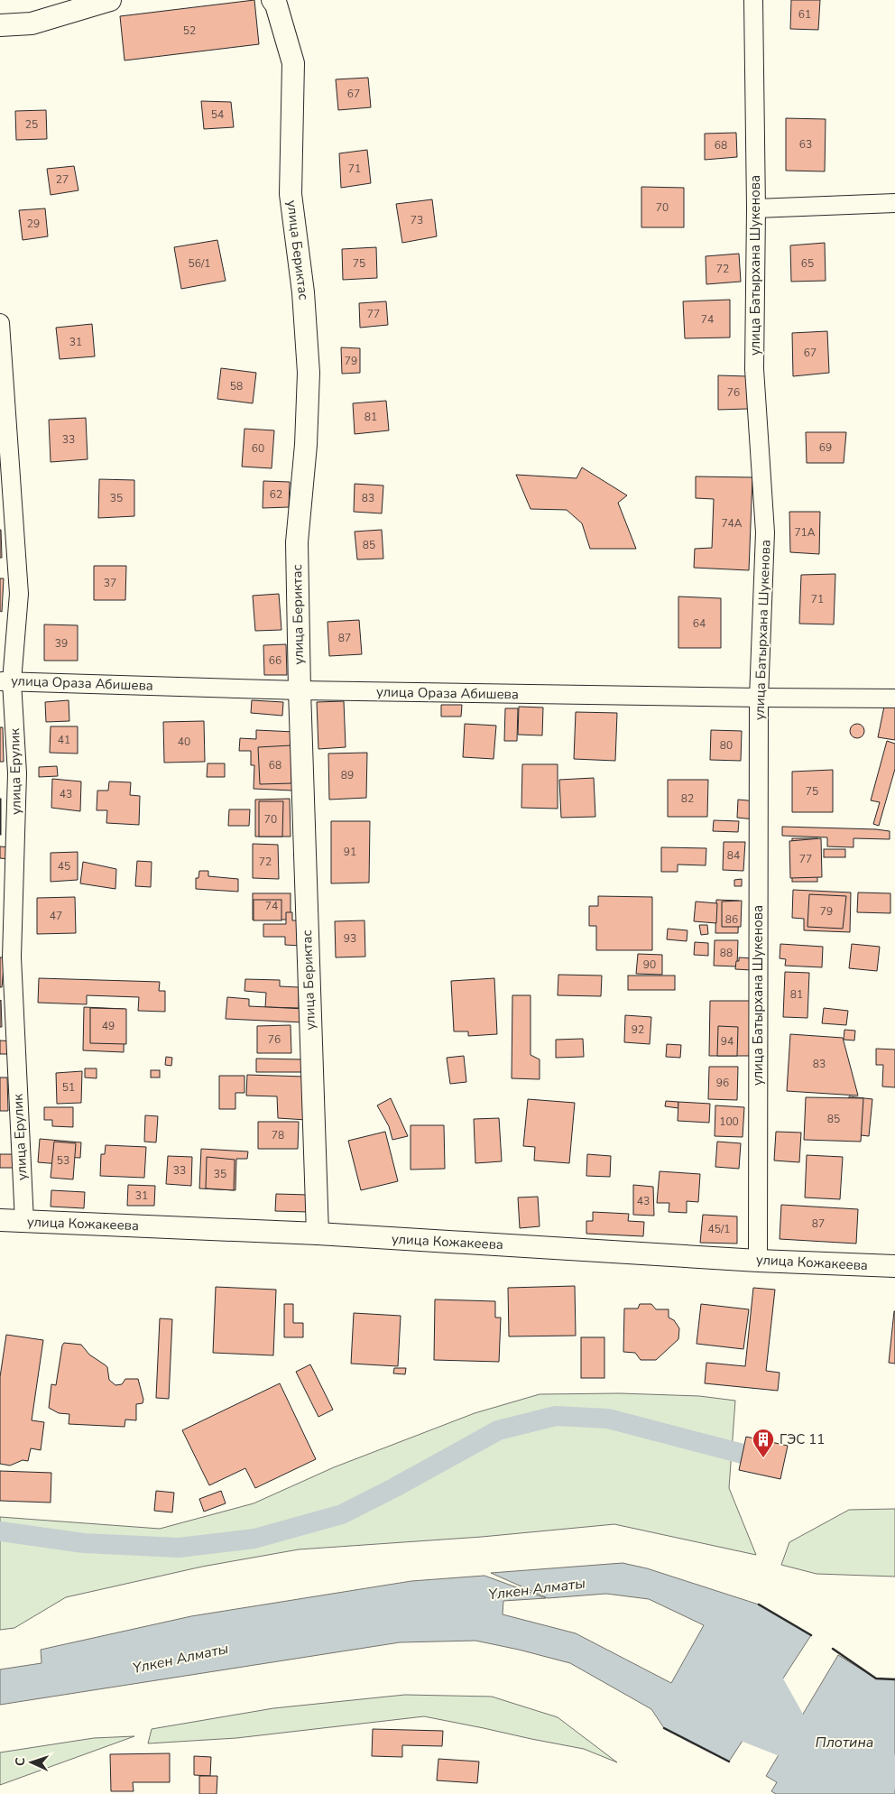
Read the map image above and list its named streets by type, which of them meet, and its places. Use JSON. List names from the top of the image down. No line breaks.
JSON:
{"streets":{"street":["улица Бериктас","улица Батырхана Шукенова","улица Ораза Абишева","улица Ерулик","улица Кожакеева"]},"crossings":[["улица Бериктас","улица Ораза Абишева"],["улица Бериктас","улица Кожакеева"],["улица Батырхана Шукенова","улица Ораза Абишева"],["улица Батырхана Шукенова","улица Кожакеева"],["улица Ораза Абишева","улица Ерулик"],["улица Ерулик","улица Кожакеева"]],"water":["Үлкен Алматы","Плотина"],"places":{"building":["ГЭС 11"]},"house_numbers":["61","52","67","54","25","63","68","71","27","70","73","29","56/1","75","65","72","77","74","31","67","79","58","76","81","33","69","60","62","35","83","74А","71А","85","37","71","64","87","39","66","41","40","80","68","89","75","43","82","70","91","84","77","72","45","74","79","47","86","93","88","90","81","49","92","76","94","83","96","51","85","100","78","53","33","35","31","43","87","45/1"],"north":"left"}
